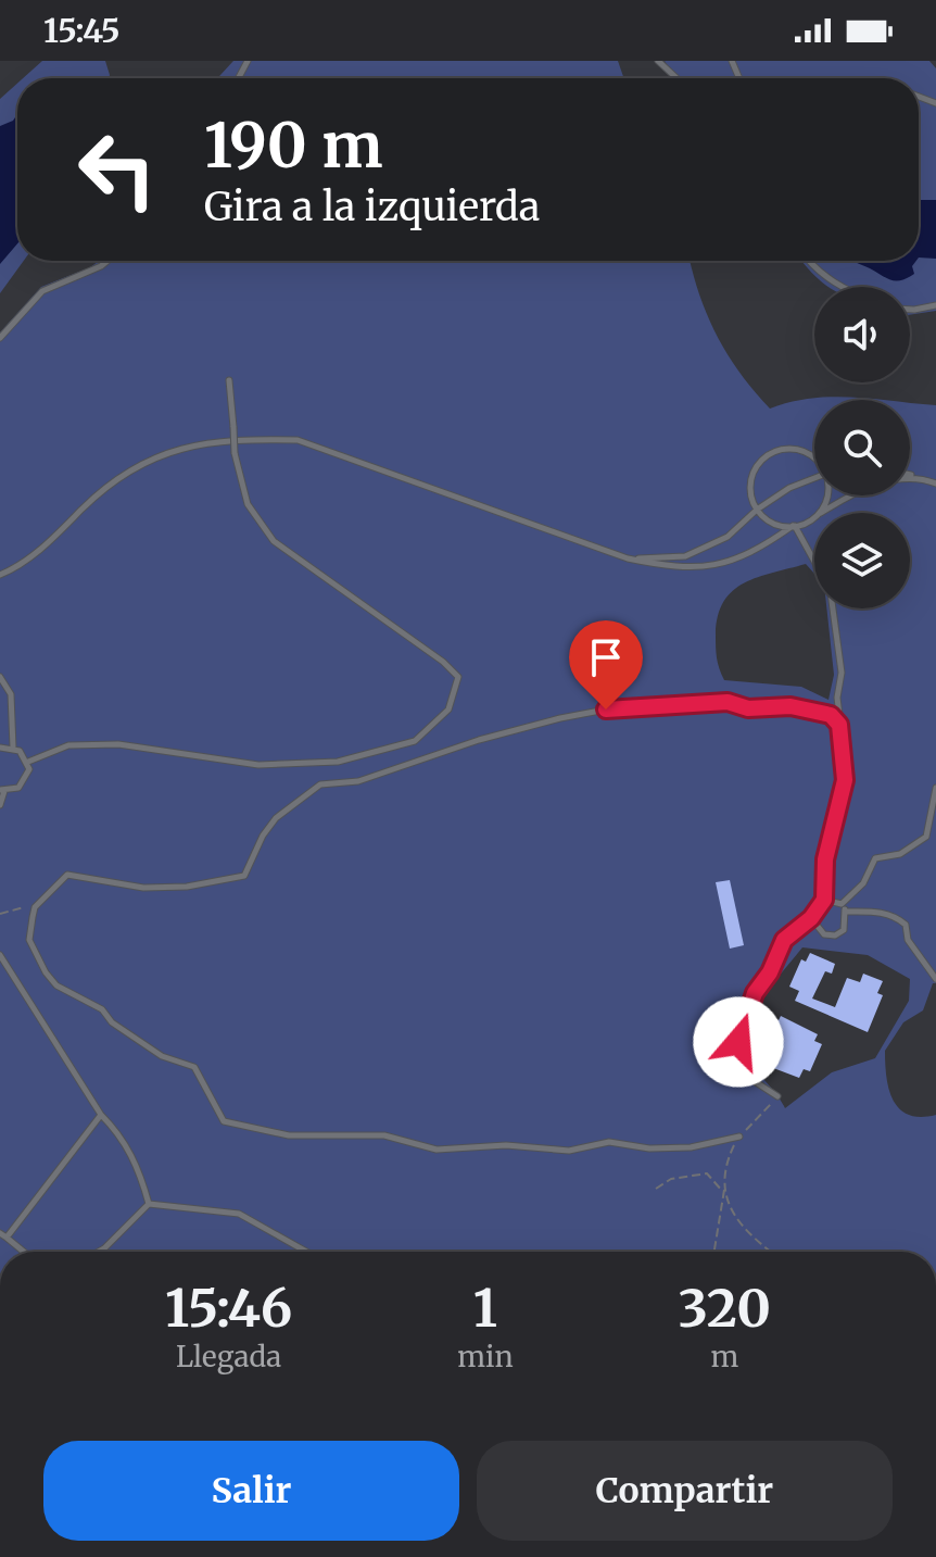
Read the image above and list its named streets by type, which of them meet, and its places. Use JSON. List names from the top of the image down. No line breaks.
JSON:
{"page":{"status":"15:45","turn":["190 m","Gira a la izquierda"],"eta":["15:46","Llegada","1","min","320","m"],"buttons":["Salir","Compartir"]}}
